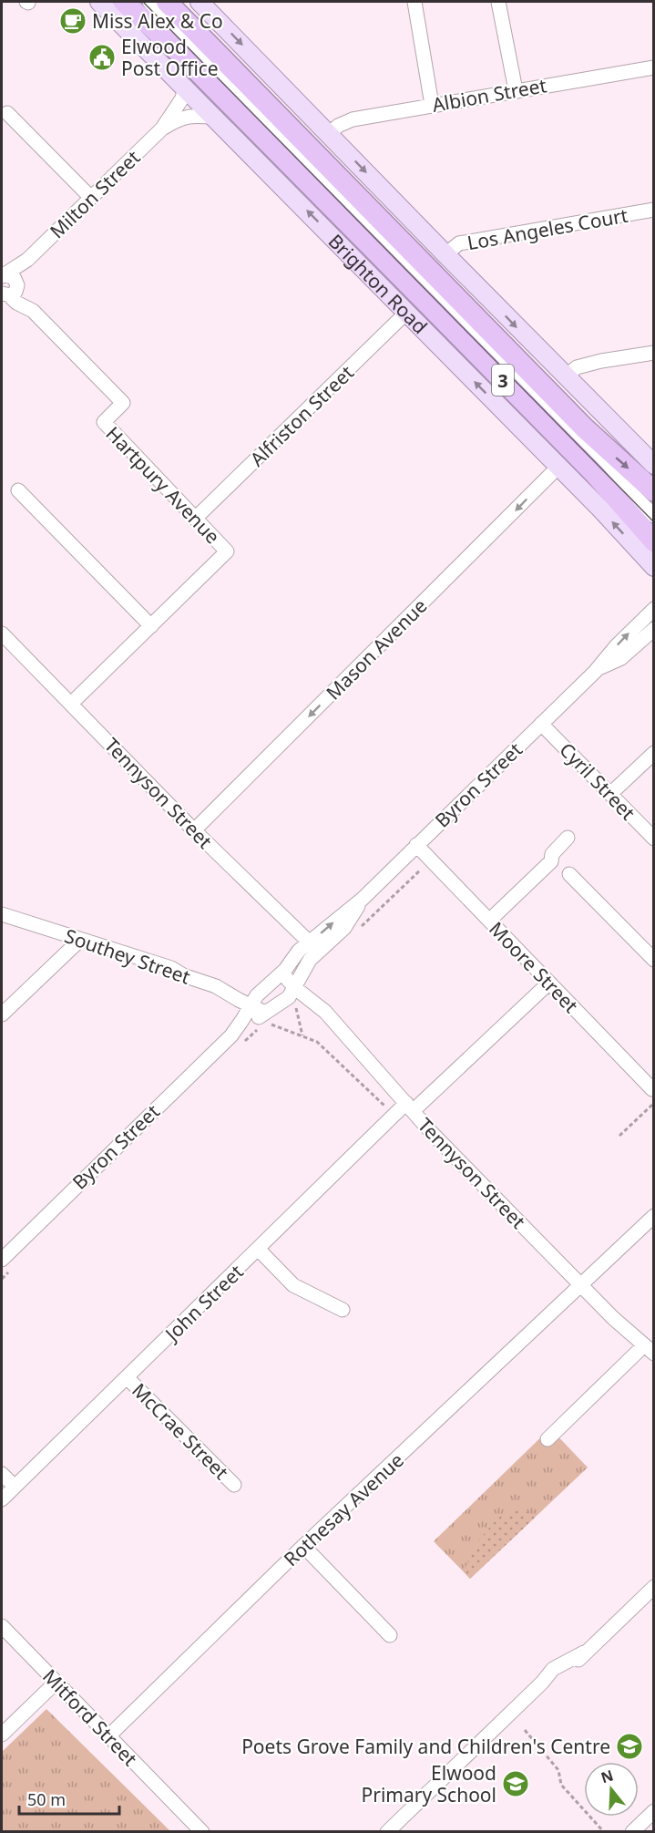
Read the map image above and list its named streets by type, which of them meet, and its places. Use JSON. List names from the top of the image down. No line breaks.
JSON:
{"streets":{"highway":["Brighton Road","3"],"street":["Albion Street","Milton Street","Los Angeles Court","Alfriston Street","Hartpury Avenue","Mason Avenue","Cyril Street","Byron Street","Tennyson Street","Southey Street","Moore Street","John Street","McCrae Street","Rothesay Avenue","Mitford Street"]},"crossings":[["Milton Street","Brighton Road"],["Milton Street","Hartpury Avenue"],["Brighton Road","Alfriston Street"],["Brighton Road","Mason Avenue"],["Alfriston Street","Hartpury Avenue"],["Hartpury Avenue","Tennyson Street"],["Mason Avenue","Tennyson Street"],["Cyril Street","Byron Street"],["Byron Street","Tennyson Street"],["Byron Street","Southey Street"],["Byron Street","Moore Street"],["Tennyson Street","John Street"],["Tennyson Street","Rothesay Avenue"],["Moore Street","John Street"],["John Street","McCrae Street"],["Rothesay Avenue","Mitford Street"]],"one_way":["Mason Avenue"],"places":{"cafe":["Miss Alex & Co"],"public building":["Elwood Post Office"],"school or university":["Poets Grove Family and Children's Centre","Elwood Primary School"]},"scale_bar":"50 m","north":"top"}
